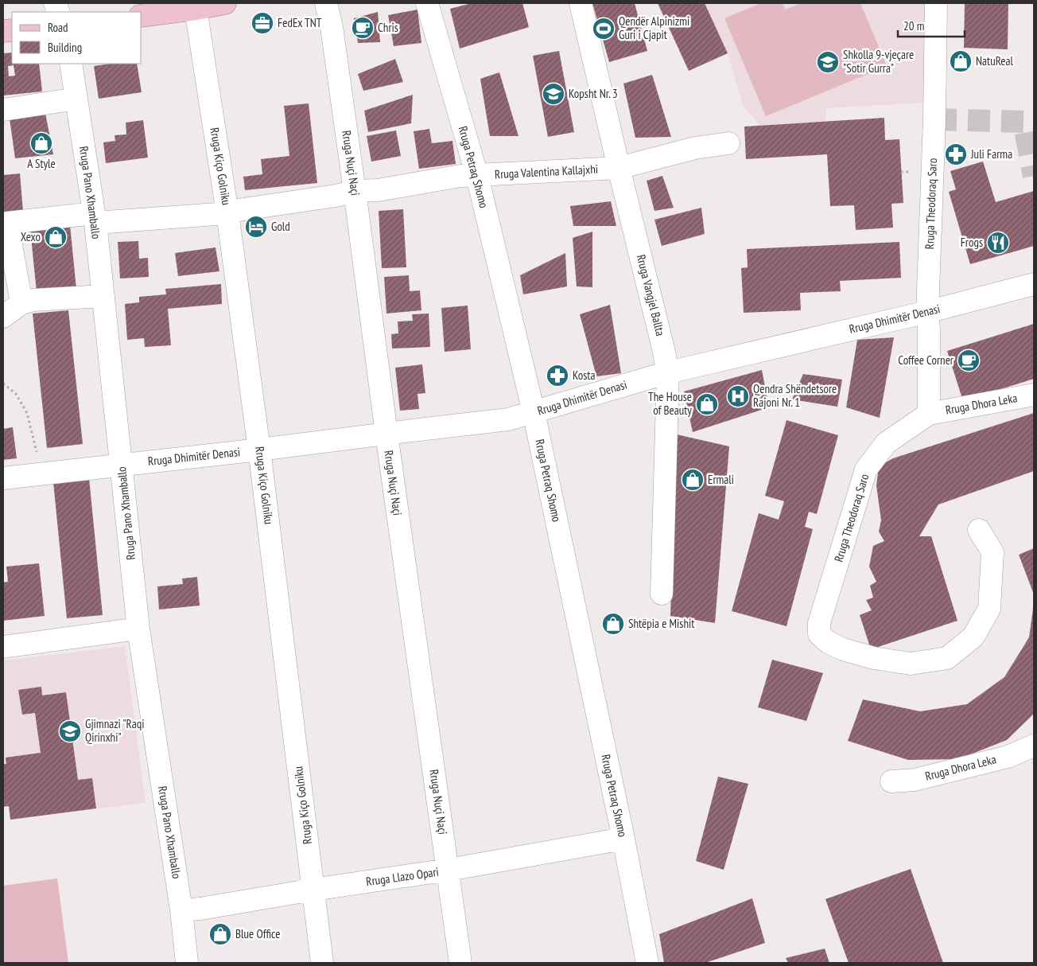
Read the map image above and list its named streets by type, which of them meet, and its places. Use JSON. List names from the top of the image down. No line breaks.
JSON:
{"streets":{"street":["Rruga Nuçi Naçi","Rruga Kiço Golniku","Rruga Petraq Shomo","Rruga Valentina Kallajxhi","Rruga Pano Xhamballo","Rruga Theodoraq Saro","Rruga Vangjel Ballta","Rruga Dhimitër Denasi","Rruga Dhora Leka","Rruga Llazo Opari"]},"crossings":[["Rruga Nuçi Naçi","Rruga Valentina Kallajxhi"],["Rruga Nuçi Naçi","Rruga Dhimitër Denasi"],["Rruga Nuçi Naçi","Rruga Llazo Opari"],["Rruga Kiço Golniku","Rruga Valentina Kallajxhi"],["Rruga Kiço Golniku","Rruga Dhimitër Denasi"],["Rruga Kiço Golniku","Rruga Llazo Opari"],["Rruga Petraq Shomo","Rruga Valentina Kallajxhi"],["Rruga Petraq Shomo","Rruga Dhimitër Denasi"],["Rruga Petraq Shomo","Rruga Llazo Opari"],["Rruga Valentina Kallajxhi","Rruga Pano Xhamballo"],["Rruga Valentina Kallajxhi","Rruga Vangjel Ballta"],["Rruga Pano Xhamballo","Rruga Dhimitër Denasi"],["Rruga Pano Xhamballo","Rruga Llazo Opari"],["Rruga Theodoraq Saro","Rruga Dhimitër Denasi"],["Rruga Theodoraq Saro","Rruga Dhora Leka"],["Rruga Vangjel Ballta","Rruga Dhimitër Denasi"]],"places":{"office":["FedEx TNT"],"cafe":["Chris","Coffee Corner"],"sports":["Qendër Alpinizmi Guri i Cjapit"],"shop":["NatuReal","A Style","Xexo","The House of Beauty","Ermali","Shtëpia e Mishit","Blue Office"],"school or university":["Shkolla 9-vjeçare \"Sotir Gurra\"","Kopsht Nr. 3","Gjimnazi \"Raqi Qirinxhi\""],"pharmacy":["Juli Farma","Kosta"],"hotel":["Gold"],"restaurant":["Frogs"],"hospital":["Qendra Shëndetsore Rajoni Nr. 1"]},"legend":["Road","Building"],"scale_bar":"20 m"}
